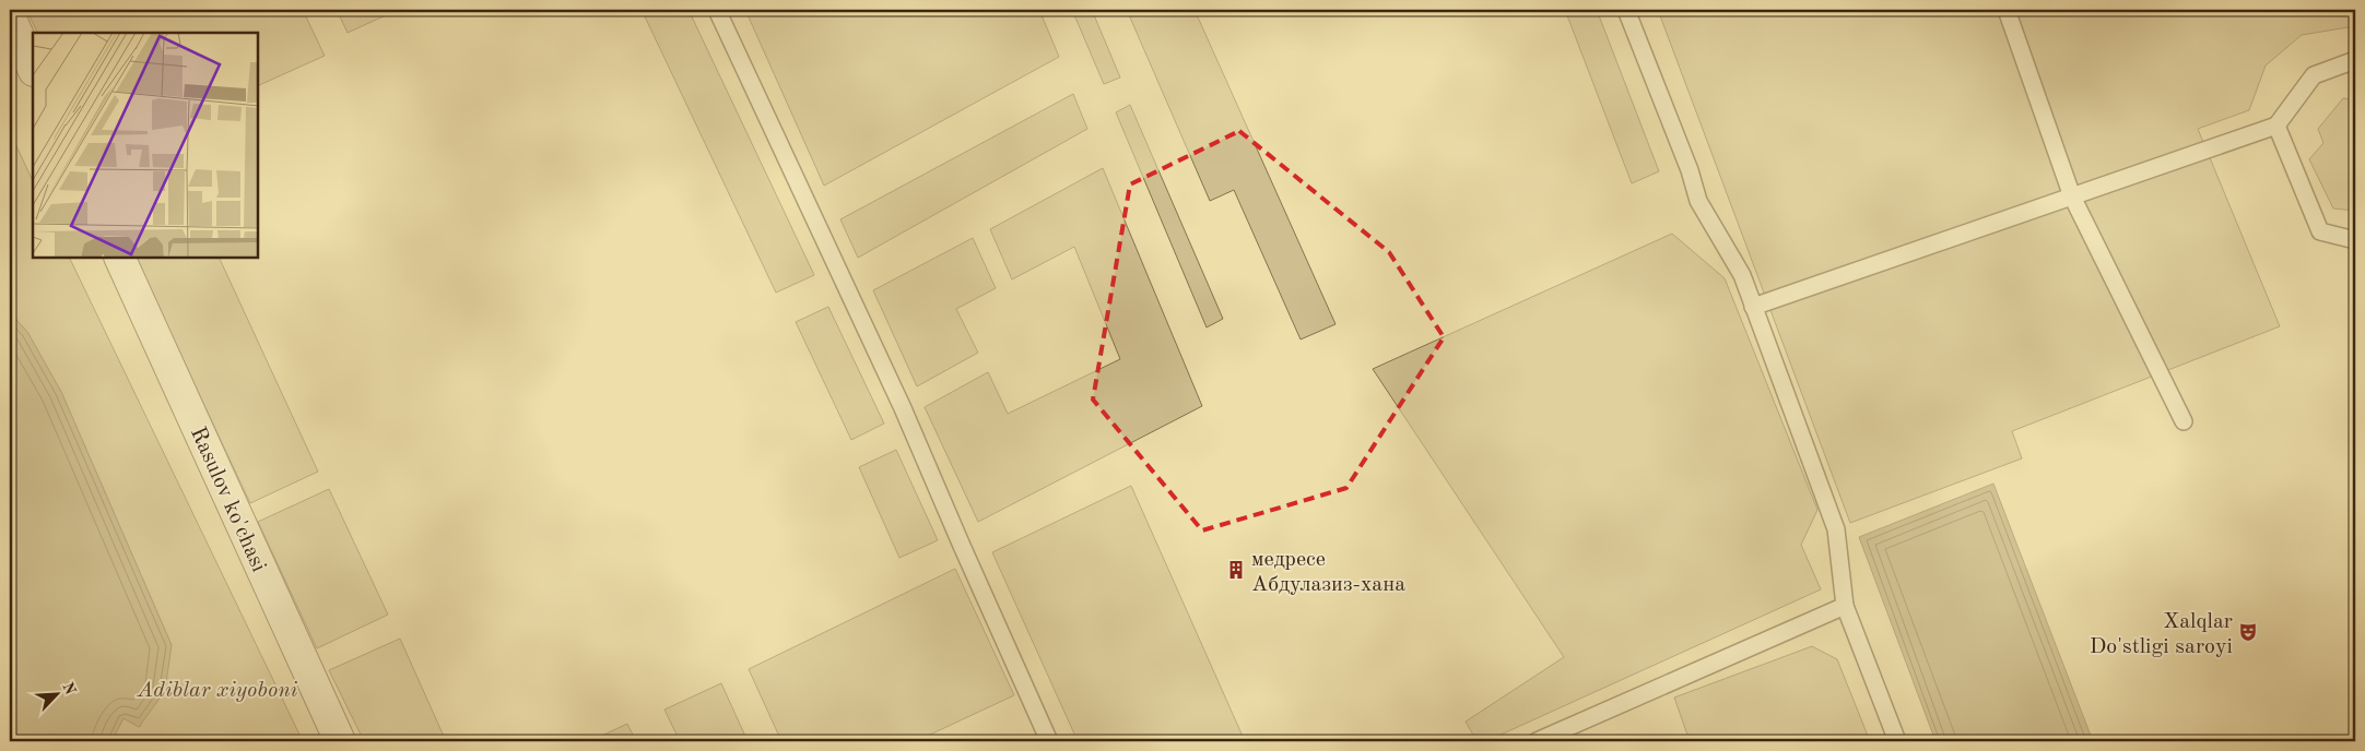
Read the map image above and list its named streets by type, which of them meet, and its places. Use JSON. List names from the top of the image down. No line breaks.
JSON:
{"streets":{"street":["Rasulov ko'chasi"]},"parks":["Adiblar xiyoboni"],"places":{"building":["медресе Абдулазиз-хана"],"theatre":["Xalqlar Do'stligi saroyi"]},"north":"top right"}
